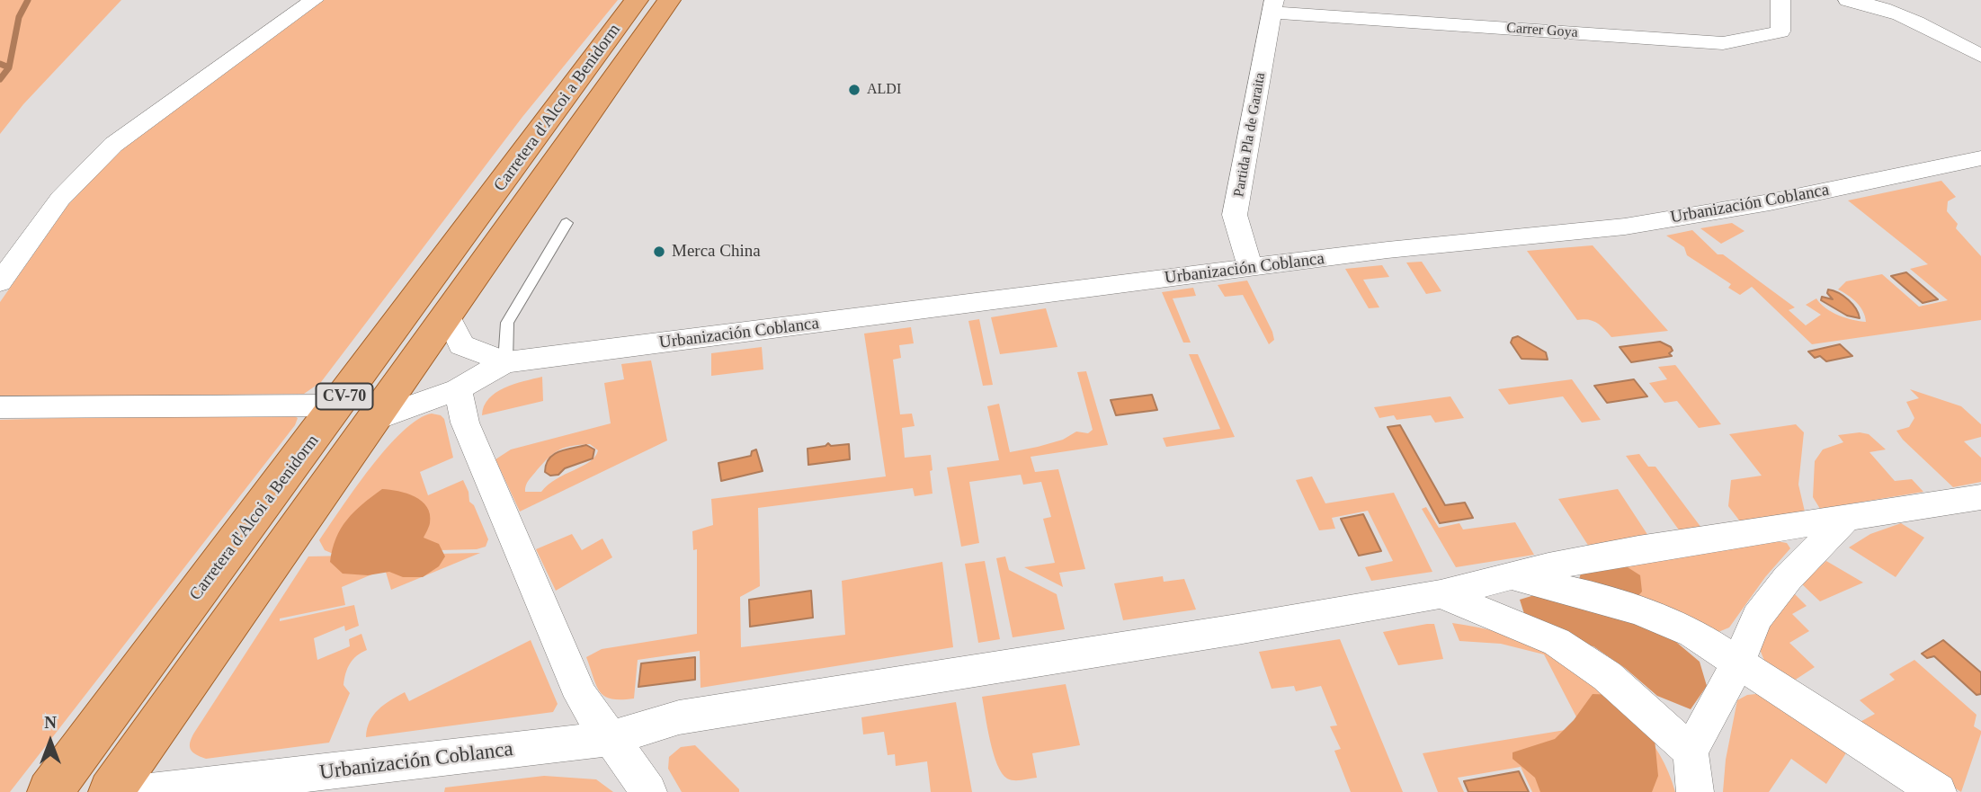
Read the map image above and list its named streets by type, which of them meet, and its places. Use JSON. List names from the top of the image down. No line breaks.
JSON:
{"streets":{"main road":["Carretera d'Alcoi a Benidorm","CV-70"],"street":["Carrer Goya","Partida Pla de Garaita","Urbanización Coblanca"]},"crossings":[["Carrer Goya","Partida Pla de Garaita"],["Partida Pla de Garaita","Urbanización Coblanca"]],"places":["ALDI","Merca China"],"north":"top"}
